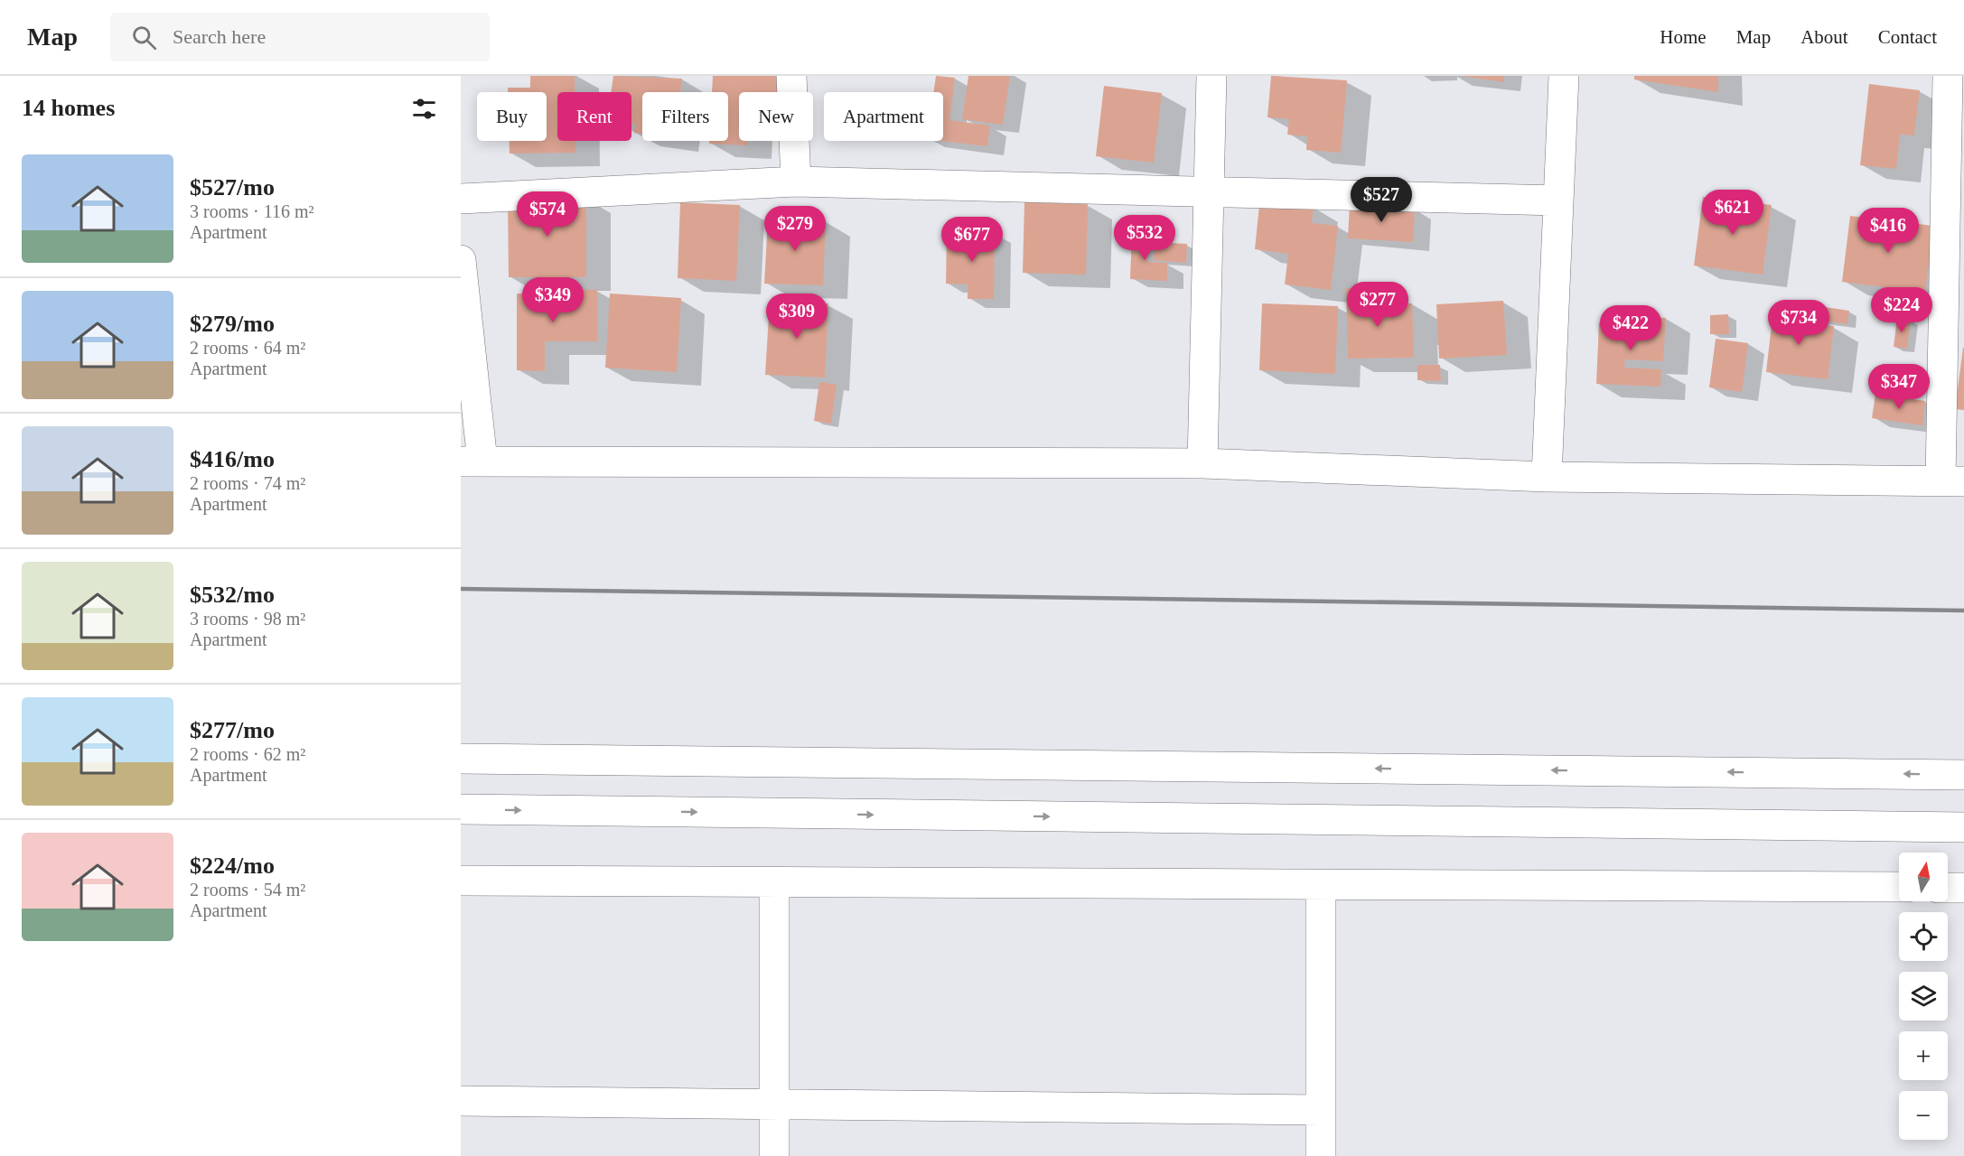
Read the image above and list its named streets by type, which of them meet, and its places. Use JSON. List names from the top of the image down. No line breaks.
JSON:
{"north":"top","page":{"header":"Map","search":"Search here","nav":["Home","Map","About","Contact"],"heading":"14 homes","chip":["Buy","Rent","Filters","New","Apartment"],"list":[{"name":"$527/mo","note":"3 rooms · 116 m² · Apartment"},{"name":"$279/mo","note":"2 rooms · 64 m² · Apartment"},{"name":"$416/mo","note":"2 rooms · 74 m² · Apartment"},{"name":"$532/mo","note":"3 rooms · 98 m² · Apartment"},{"name":"$277/mo","note":"2 rooms · 62 m² · Apartment"},{"name":"$224/mo","note":"2 rooms · 54 m² · Apartment"}],"price":["$527","$621","$574","$279","$416","$532","$677","$349","$277","$224","$309","$734","$422","$347"],"map_buttons":["+","−"]}}
